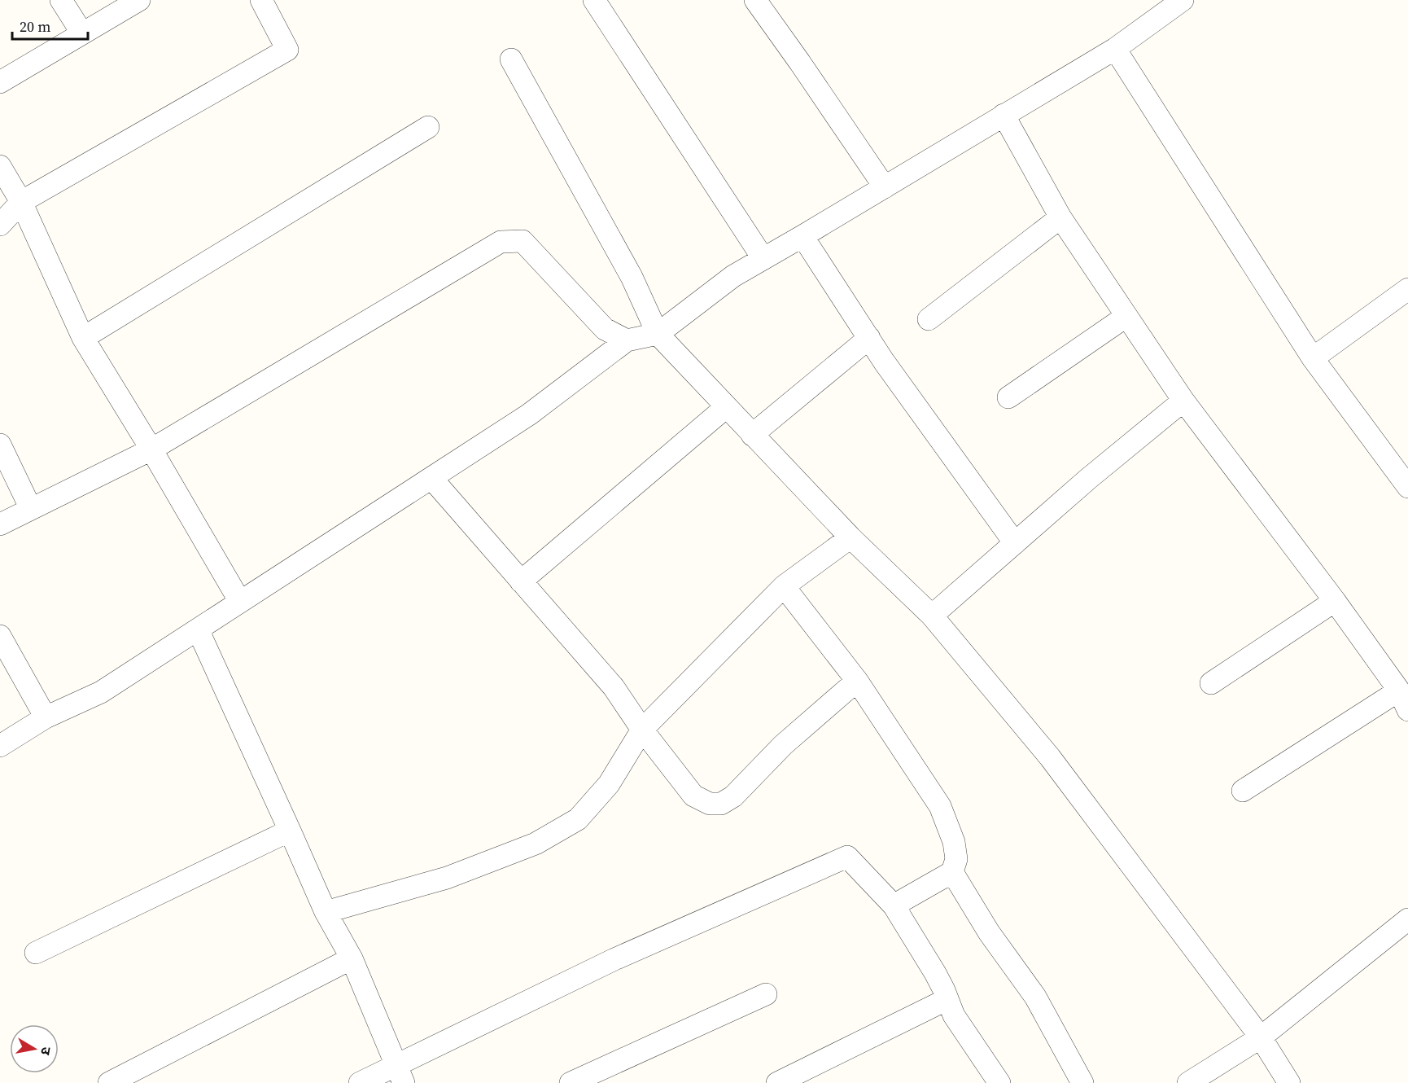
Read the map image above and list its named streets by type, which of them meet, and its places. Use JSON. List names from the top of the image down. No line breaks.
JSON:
{"scale_bar":"20 m","north":"right"}
